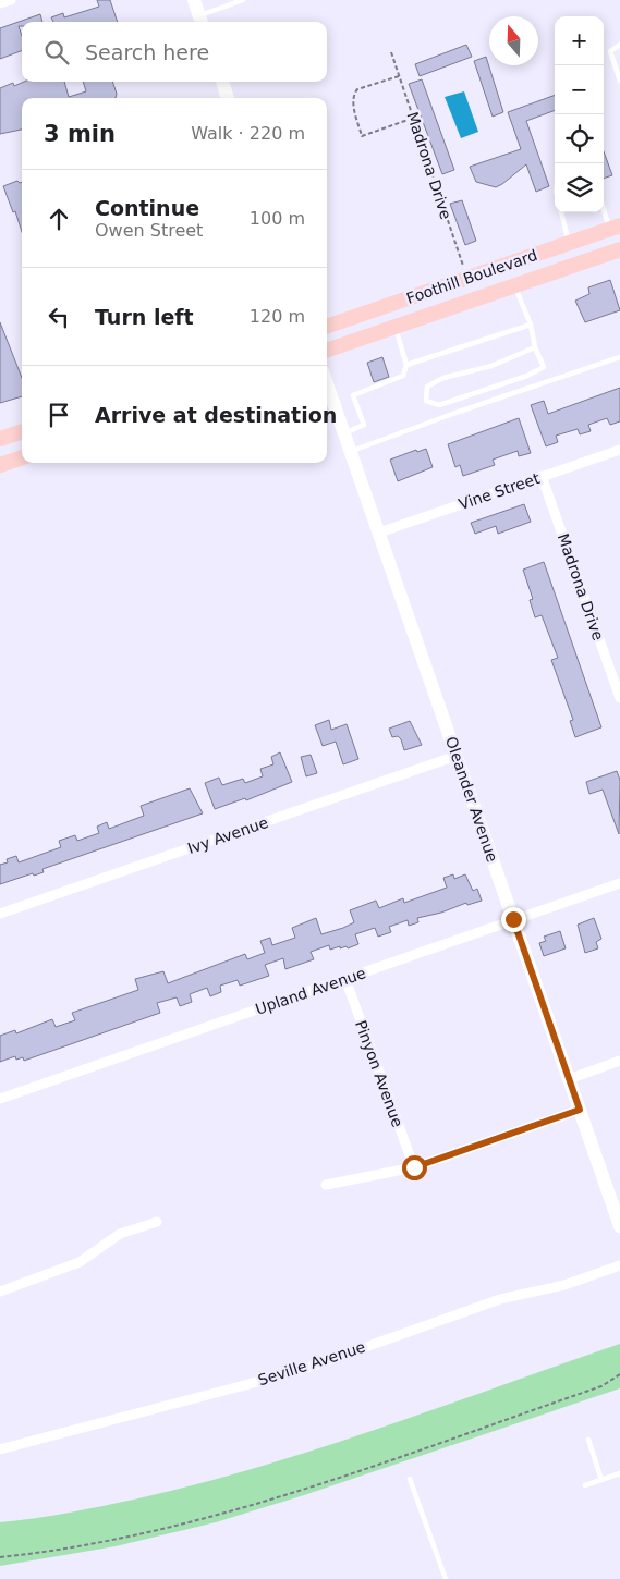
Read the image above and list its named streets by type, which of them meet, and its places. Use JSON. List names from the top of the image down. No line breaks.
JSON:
{"streets":{"main road":["Foothill Boulevard"],"street":["Madrona Drive","Vine Street","Oleander Avenue","Ivy Avenue","Upland Avenue","Pinyon Avenue","Seville Avenue"]},"crossings":[["Madrona Drive","Foothill Boulevard"],["Madrona Drive","Vine Street"],["Vine Street","Oleander Avenue"],["Oleander Avenue","Ivy Avenue"],["Oleander Avenue","Upland Avenue"],["Upland Avenue","Pinyon Avenue"]],"north":"top","page":{"map_buttons":["+","−"],"search":"Search here","heading":["3 min","Walk · 220 m"],"list":[["Continue","Owen Street","100 m"],["Turn left","120 m"],"Arrive at destination"]}}
